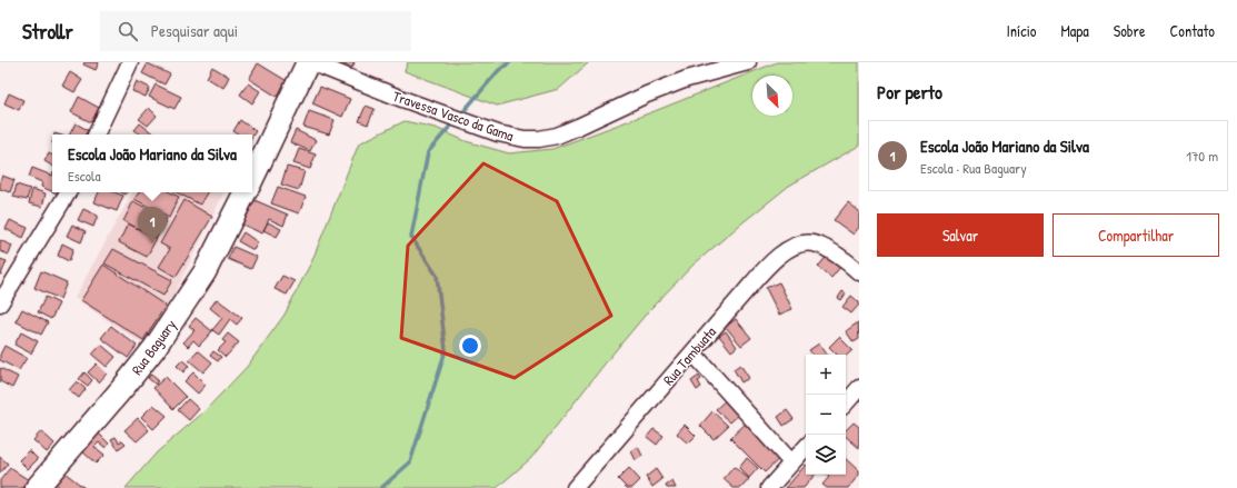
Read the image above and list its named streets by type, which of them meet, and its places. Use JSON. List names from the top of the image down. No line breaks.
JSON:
{"streets":{"street":["Travessa Vasco da Gama","Rua Baguary","Rua Tambuata"]},"north":"bottom right","page":{"header":"Strollr","search":"Pesquisar aqui","nav":["Início","Mapa","Sobre","Contato"],"heading":"Por perto","list":[{"mark":"1","name":"Escola João Mariano da Silva","note":"Escola · Rua Baguary","value":"170 m"}],"popup":["Escola João Mariano da Silva","Escola"],"buttons":["Salvar","Compartilhar"],"pins":"1","map_buttons":["+","−"]}}
